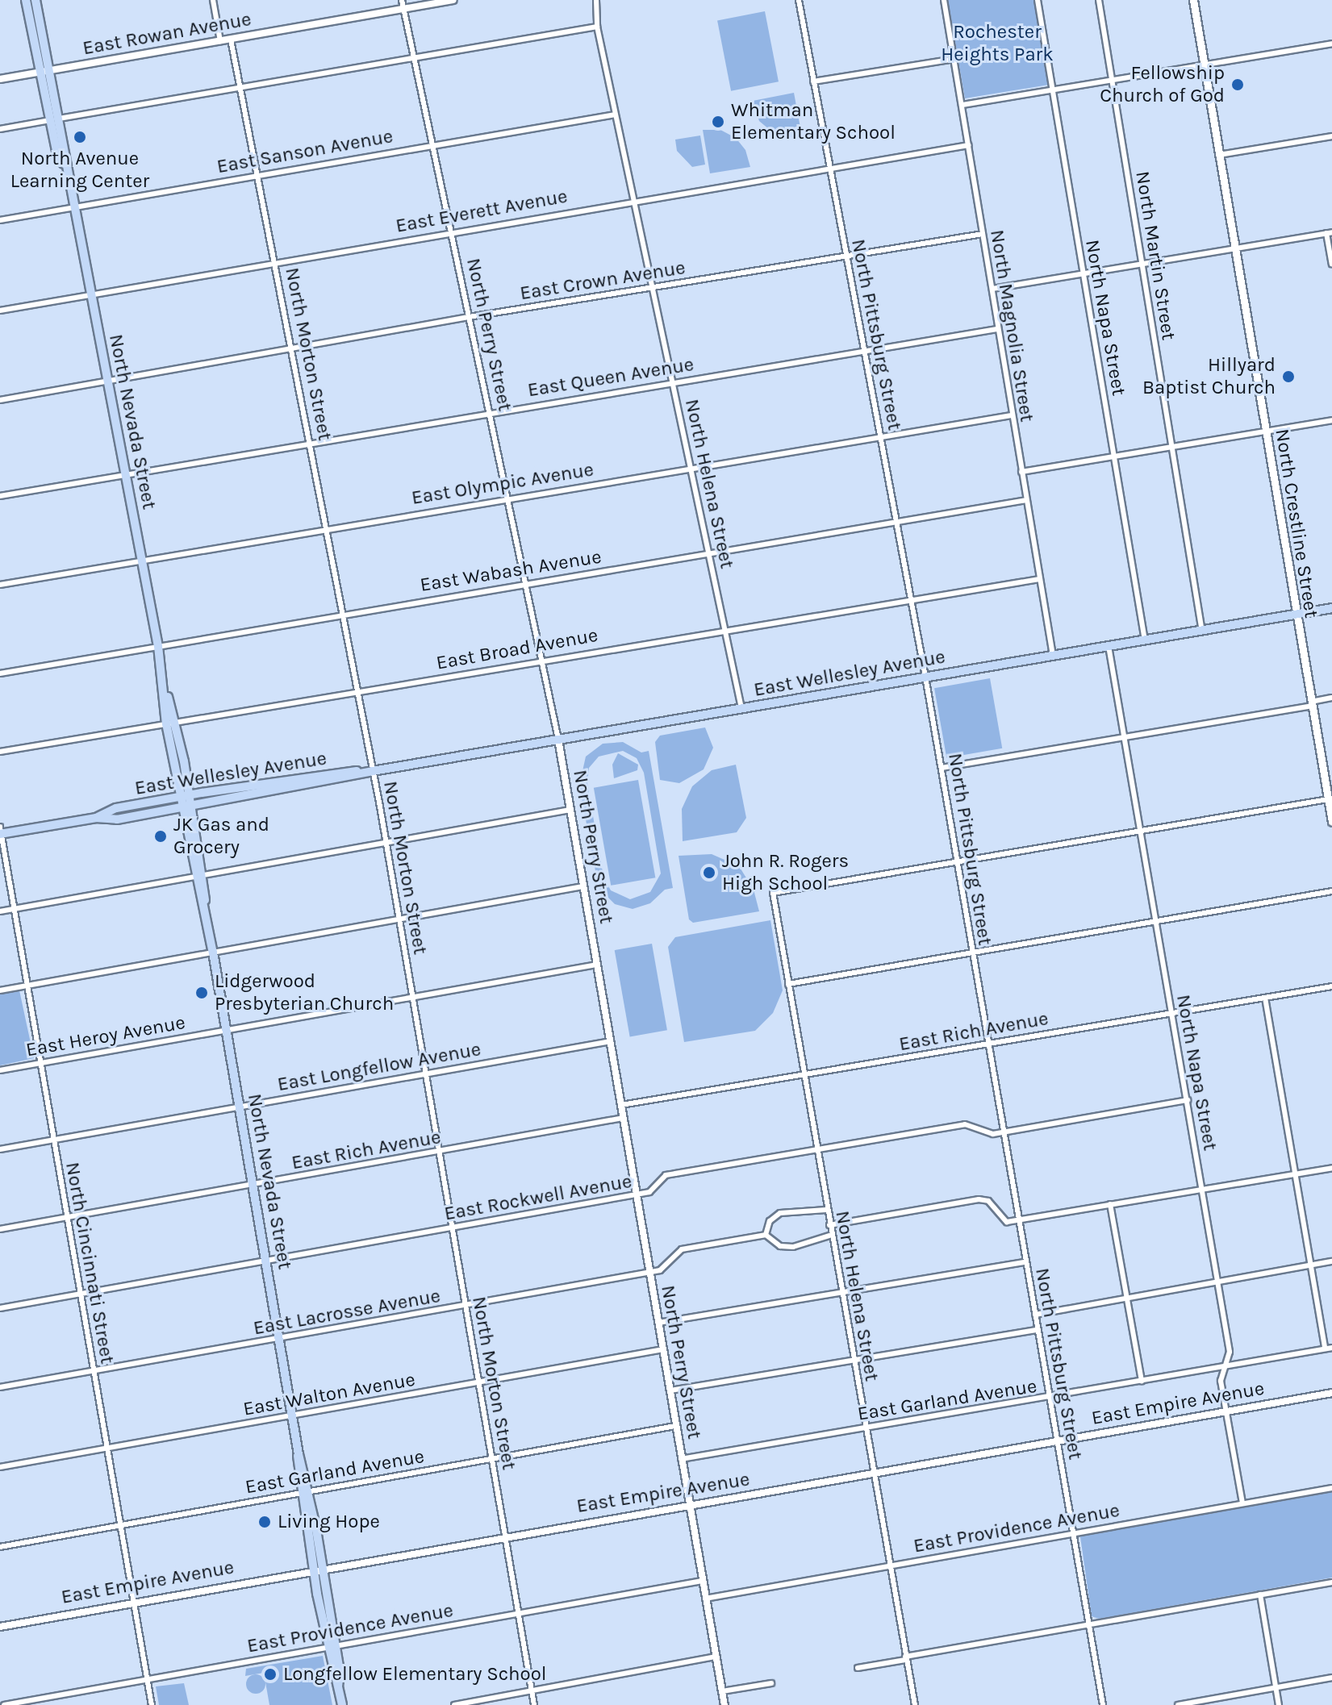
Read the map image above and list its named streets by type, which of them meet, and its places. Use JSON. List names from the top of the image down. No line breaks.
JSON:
{"streets":{"main road":["North Nevada Street","North Crestline Street","East Wellesley Avenue"],"street":["East Rowan Avenue","East Sanson Avenue","East Everett Avenue","North Martin Street","East Crown Avenue","North Napa Street","North Magnolia Street","North Perry Street","North Pittsburg Street","North Morton Street","East Queen Avenue","East Olympic Avenue","North Helena Street","East Wabash Avenue","East Broad Avenue","East Rich Avenue","East Heroy Avenue","East Longfellow Avenue","East Rockwell Avenue","North Cincinnati Street","East Lacrosse Avenue","East Walton Avenue","East Garland Avenue","East Empire Avenue","East Providence Avenue"]},"crossings":[["East Rowan Avenue","North Perry Street"],["East Rowan Avenue","North Morton Street"],["East Rowan Avenue","North Nevada Street"],["East Sanson Avenue","North Perry Street"],["East Sanson Avenue","North Morton Street"],["East Sanson Avenue","North Nevada Street"],["East Sanson Avenue","North Helena Street"],["East Everett Avenue","North Magnolia Street"],["East Everett Avenue","North Perry Street"],["East Everett Avenue","North Pittsburg Street"],["East Everett Avenue","North Morton Street"],["East Everett Avenue","North Nevada Street"],["East Everett Avenue","North Helena Street"],["North Martin Street","East Wellesley Avenue"],["East Crown Avenue","North Magnolia Street"],["East Crown Avenue","North Perry Street"],["East Crown Avenue","North Pittsburg Street"],["East Crown Avenue","North Morton Street"],["East Crown Avenue","North Nevada Street"],["East Crown Avenue","North Helena Street"],["North Napa Street","East Wellesley Avenue"],["North Napa Street","East Rich Avenue"],["North Napa Street","East Rockwell Avenue"],["North Napa Street","East Garland Avenue"],["North Napa Street","East Empire Avenue"],["North Napa Street","East Providence Avenue"],["North Magnolia Street","East Queen Avenue"],["North Magnolia Street","East Olympic Avenue"],["North Magnolia Street","East Wabash Avenue"],["North Magnolia Street","East Broad Avenue"],["North Magnolia Street","East Wellesley Avenue"],["North Perry Street","East Queen Avenue"],["North Perry Street","East Olympic Avenue"],["North Perry Street","East Wabash Avenue"],["North Perry Street","East Broad Avenue"],["North Perry Street","East Wellesley Avenue"],["North Perry Street","East Rich Avenue"],["North Perry Street","East Heroy Avenue"],["North Perry Street","East Longfellow Avenue"],["North Perry Street","East Rockwell Avenue"],["North Perry Street","East Lacrosse Avenue"],["North Perry Street","East Walton Avenue"],["North Perry Street","East Garland Avenue"],["North Perry Street","East Empire Avenue"],["North Perry Street","East Providence Avenue"],["North Pittsburg Street","East Queen Avenue"],["North Pittsburg Street","East Olympic Avenue"],["North Pittsburg Street","North Helena Street"],["North Pittsburg Street","East Wabash Avenue"],["North Pittsburg Street","East Broad Avenue"],["North Pittsburg Street","East Wellesley Avenue"],["North Pittsburg Street","East Rich Avenue"],["North Pittsburg Street","East Rockwell Avenue"],["North Pittsburg Street","East Garland Avenue"],["North Pittsburg Street","East Empire Avenue"],["North Pittsburg Street","East Providence Avenue"],["North Morton Street","East Queen Avenue"],["North Morton Street","East Olympic Avenue"],["North Morton Street","East Wabash Avenue"],["North Morton Street","East Broad Avenue"],["North Morton Street","East Wellesley Avenue"],["North Morton Street","East Rich Avenue"],["North Morton Street","East Heroy Avenue"],["North Morton Street","East Longfellow Avenue"],["North Morton Street","East Rockwell Avenue"],["North Morton Street","East Lacrosse Avenue"],["North Morton Street","East Walton Avenue"],["North Morton Street","East Garland Avenue"],["North Morton Street","East Empire Avenue"],["North Morton Street","East Providence Avenue"],["East Queen Avenue","North Nevada Street"],["East Queen Avenue","North Helena Street"],["North Nevada Street","East Olympic Avenue"],["North Nevada Street","East Wabash Avenue"],["North Nevada Street","East Broad Avenue"],["North Nevada Street","East Wellesley Avenue"],["North Nevada Street","East Rich Avenue"],["North Nevada Street","East Heroy Avenue"],["North Nevada Street","East Longfellow Avenue"],["North Nevada Street","East Rockwell Avenue"],["North Nevada Street","East Lacrosse Avenue"],["North Nevada Street","East Walton Avenue"],["North Nevada Street","East Garland Avenue"],["North Nevada Street","East Empire Avenue"],["North Nevada Street","East Providence Avenue"],["East Olympic Avenue","North Helena Street"],["North Helena Street","East Wabash Avenue"],["North Helena Street","East Broad Avenue"],["North Helena Street","East Wellesley Avenue"],["North Helena Street","East Rich Avenue"],["North Helena Street","East Rockwell Avenue"],["North Helena Street","East Garland Avenue"],["North Helena Street","East Empire Avenue"],["North Helena Street","East Providence Avenue"],["North Crestline Street","East Wellesley Avenue"],["East Wellesley Avenue","North Cincinnati Street"],["East Rich Avenue","North Cincinnati Street"],["East Heroy Avenue","North Cincinnati Street"],["East Longfellow Avenue","North Cincinnati Street"],["East Rockwell Avenue","North Cincinnati Street"],["North Cincinnati Street","East Lacrosse Avenue"],["North Cincinnati Street","East Walton Avenue"],["North Cincinnati Street","East Garland Avenue"],["North Cincinnati Street","East Empire Avenue"],["North Cincinnati Street","East Providence Avenue"]],"parks":["Rochester Heights Park"],"places":["Fellowship Church of God","Whitman Elementary School","North Avenue Learning Center","Hillyard Baptist Church","JK Gas and Grocery","John R. Rogers High School","Lidgerwood Presbyterian Church","Living Hope","Longfellow Elementary School"]}
